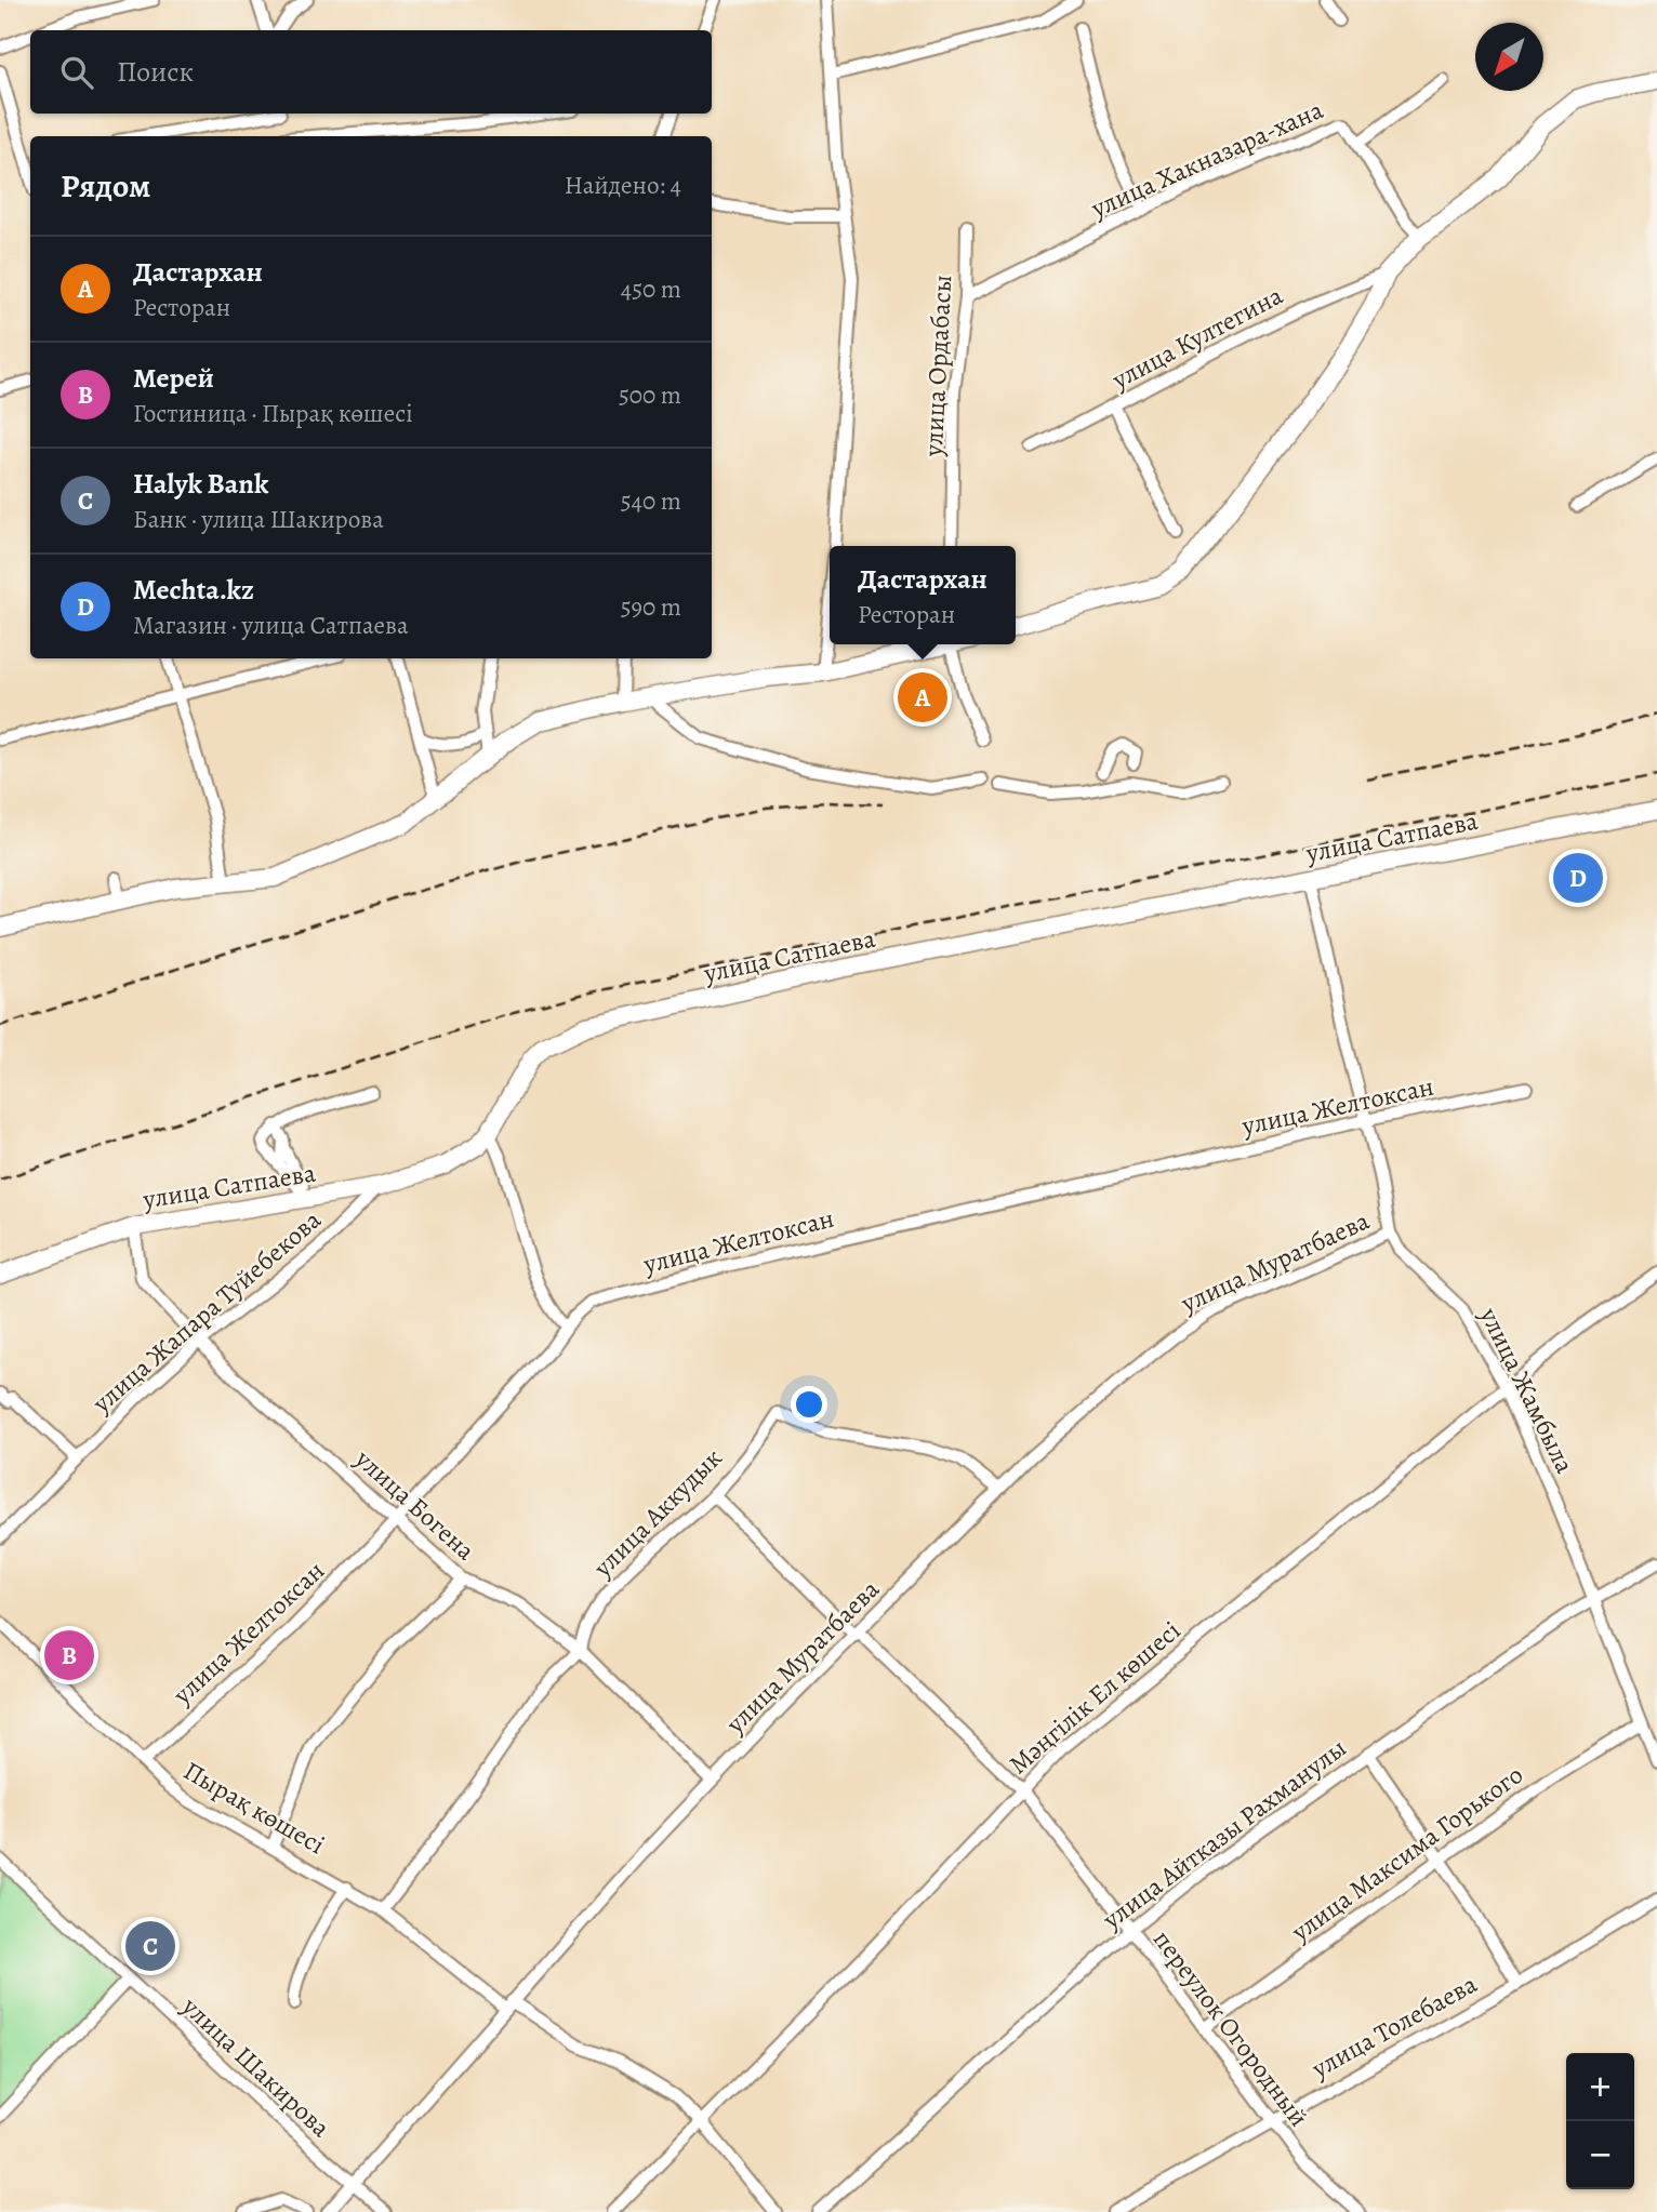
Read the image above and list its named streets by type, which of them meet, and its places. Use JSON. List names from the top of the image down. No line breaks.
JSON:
{"streets":{"street":["улица Хакназара-хана","улица Култегина","улица Ордабасы","улица Сатпаева","улица Желтоксан","улица Муратбаева","улица Жапара Туйебекова","улица Жамбыла","улица Богена","улица Аккудык","Мәңгілік Ел көшесі","Пырақ көшесі","улица Айтказы Рахманулы","улица Максима Горького","улица Толебаева","переулок Огородный","улица Шакирова"]},"crossings":[["улица Хакназара-хана","улица Ордабасы"],["улица Сатпаева","улица Жапара Туйебекова"],["улица Сатпаева","улица Жамбыла"],["улица Сатпаева","улица Богена"],["улица Желтоксан","улица Жамбыла"],["улица Желтоксан","улица Богена"],["улица Желтоксан","Пырақ көшесі"],["улица Муратбаева","улица Жамбыла"],["улица Муратбаева","улица Богена"],["улица Муратбаева","улица Аккудык"],["улица Муратбаева","Пырақ көшесі"],["улица Муратбаева","переулок Огородный"],["улица Муратбаева","улица Шакирова"],["улица Жапара Туйебекова","улица Богена"],["улица Жамбыла","Мәңгілік Ел көшесі"],["улица Жамбыла","улица Айтказы Рахманулы"],["улица Жамбыла","улица Максима Горького"],["улица Богена","улица Аккудык"],["улица Аккудык","Пырақ көшесі"],["улица Аккудык","переулок Огородный"],["Мәңгілік Ел көшесі","Пырақ көшесі"],["Мәңгілік Ел көшесі","переулок Огородный"],["улица Айтказы Рахманулы","переулок Огородный"],["улица Максима Горького","переулок Огородный"],["улица Толебаева","переулок Огородный"]],"north":"bottom left","page":{"search":"Поиск","heading":["Рядом","Найдено: 4"],"list":[{"mark":"A","name":"Дастархан","note":"Ресторан","value":"450 m"},{"mark":"B","name":"Мерей","note":"Гостиница · Пырақ көшесі","value":"500 m"},{"mark":"C","name":"Halyk Bank","note":"Банк · улица Шакирова","value":"540 m"},{"mark":"D","name":"Mechta.kz","note":"Магазин · улица Сатпаева","value":"590 m"}],"popup":["Дастархан","Ресторан"],"pins":["A","D","B","C"],"map_buttons":["+","−"]}}
